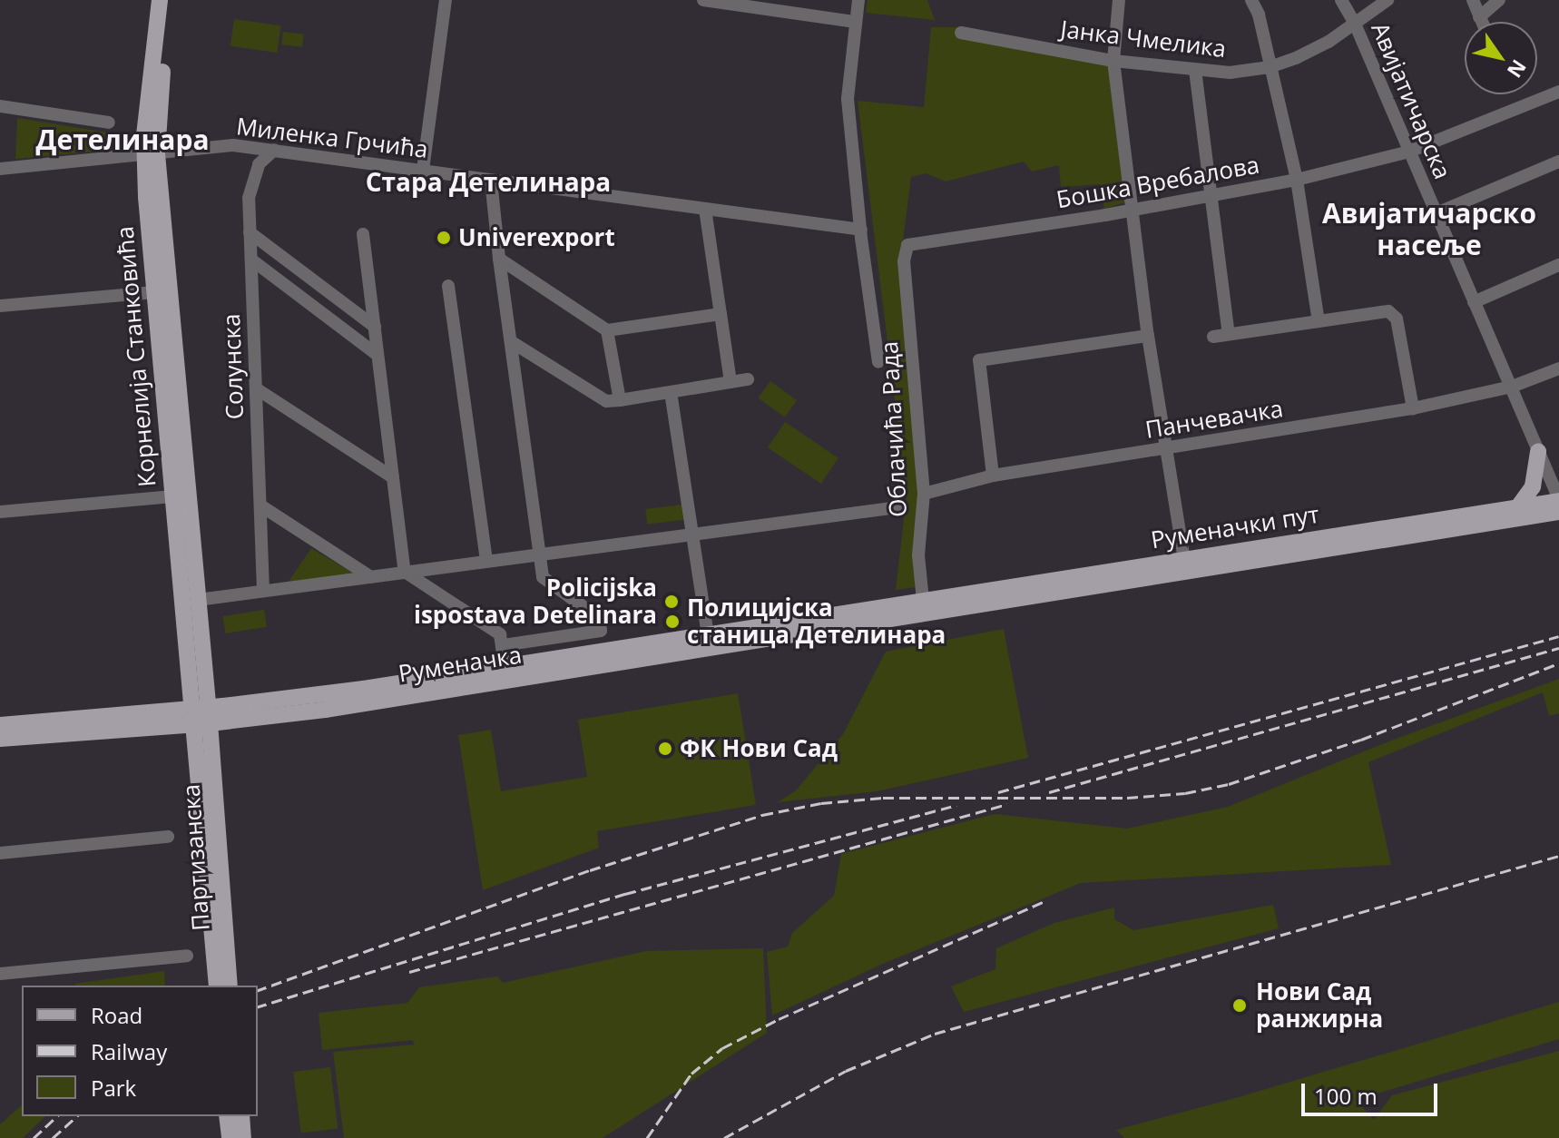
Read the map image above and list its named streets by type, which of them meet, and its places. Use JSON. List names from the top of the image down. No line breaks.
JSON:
{"streets":{"main road":["Корнелија Станковића","Руменачки пут","Руменачка","Партизанска"],"street":["Јанка Чмелика","Авијатичарска","Миленка Грчића","Бошка Вребалова","Солунска","Панчевачка","Облачића Рада"]},"crossings":[["Јанка Чмелика","Авијатичарска"],["Авијатичарска","Бошка Вребалова"],["Авијатичарска","Панчевачка"],["Авијатичарска","Руменачки пут"],["Миленка Грчића","Корнелија Станковића"],["Миленка Грчића","Солунска"],["Миленка Грчића","Облачића Рада"],["Бошка Вребалова","Облачића Рада"],["Корнелија Станковића","Руменачка"],["Корнелија Станковића","Партизанска"],["Панчевачка","Облачића Рада"],["Облачића Рада","Руменачки пут"],["Облачића Рада","Руменачка"],["Руменачки пут","Руменачка"],["Руменачка","Партизанска"]],"districts":["Детелинара","Стара Детелинара","Авијатичарско насеље"],"places":["Univerexport","Policijska ispostava Detelinara","Полицијска станица Детелинара","ФК Нови Сад","Нови Сад ранжирна"],"legend":["Road","Railway","Park"],"scale_bar":"100 m","north":"bottom right"}
